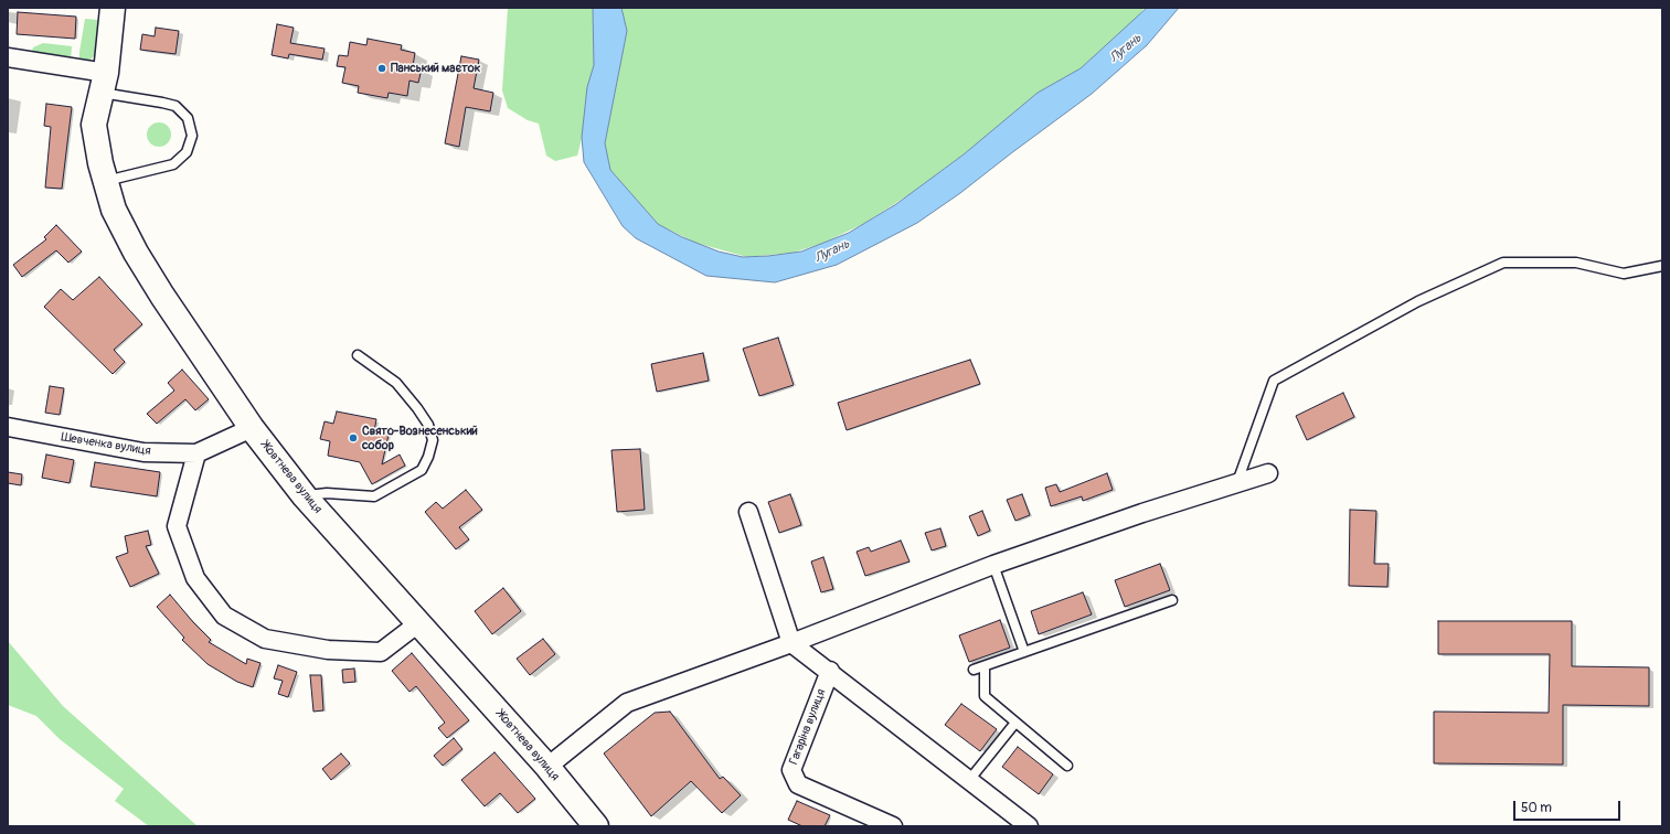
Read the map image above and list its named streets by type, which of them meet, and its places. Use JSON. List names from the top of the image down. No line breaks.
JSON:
{"streets":{"street":["Шевченка вулиця","Жовтнева вулиця","Гагаріна вулиця"]},"crossings":[["Шевченка вулиця","Жовтнева вулиця"]],"water":["Лугань"],"places":["Панський маєток","Свято-Вознесенський собор"],"scale_bar":"50 m"}
